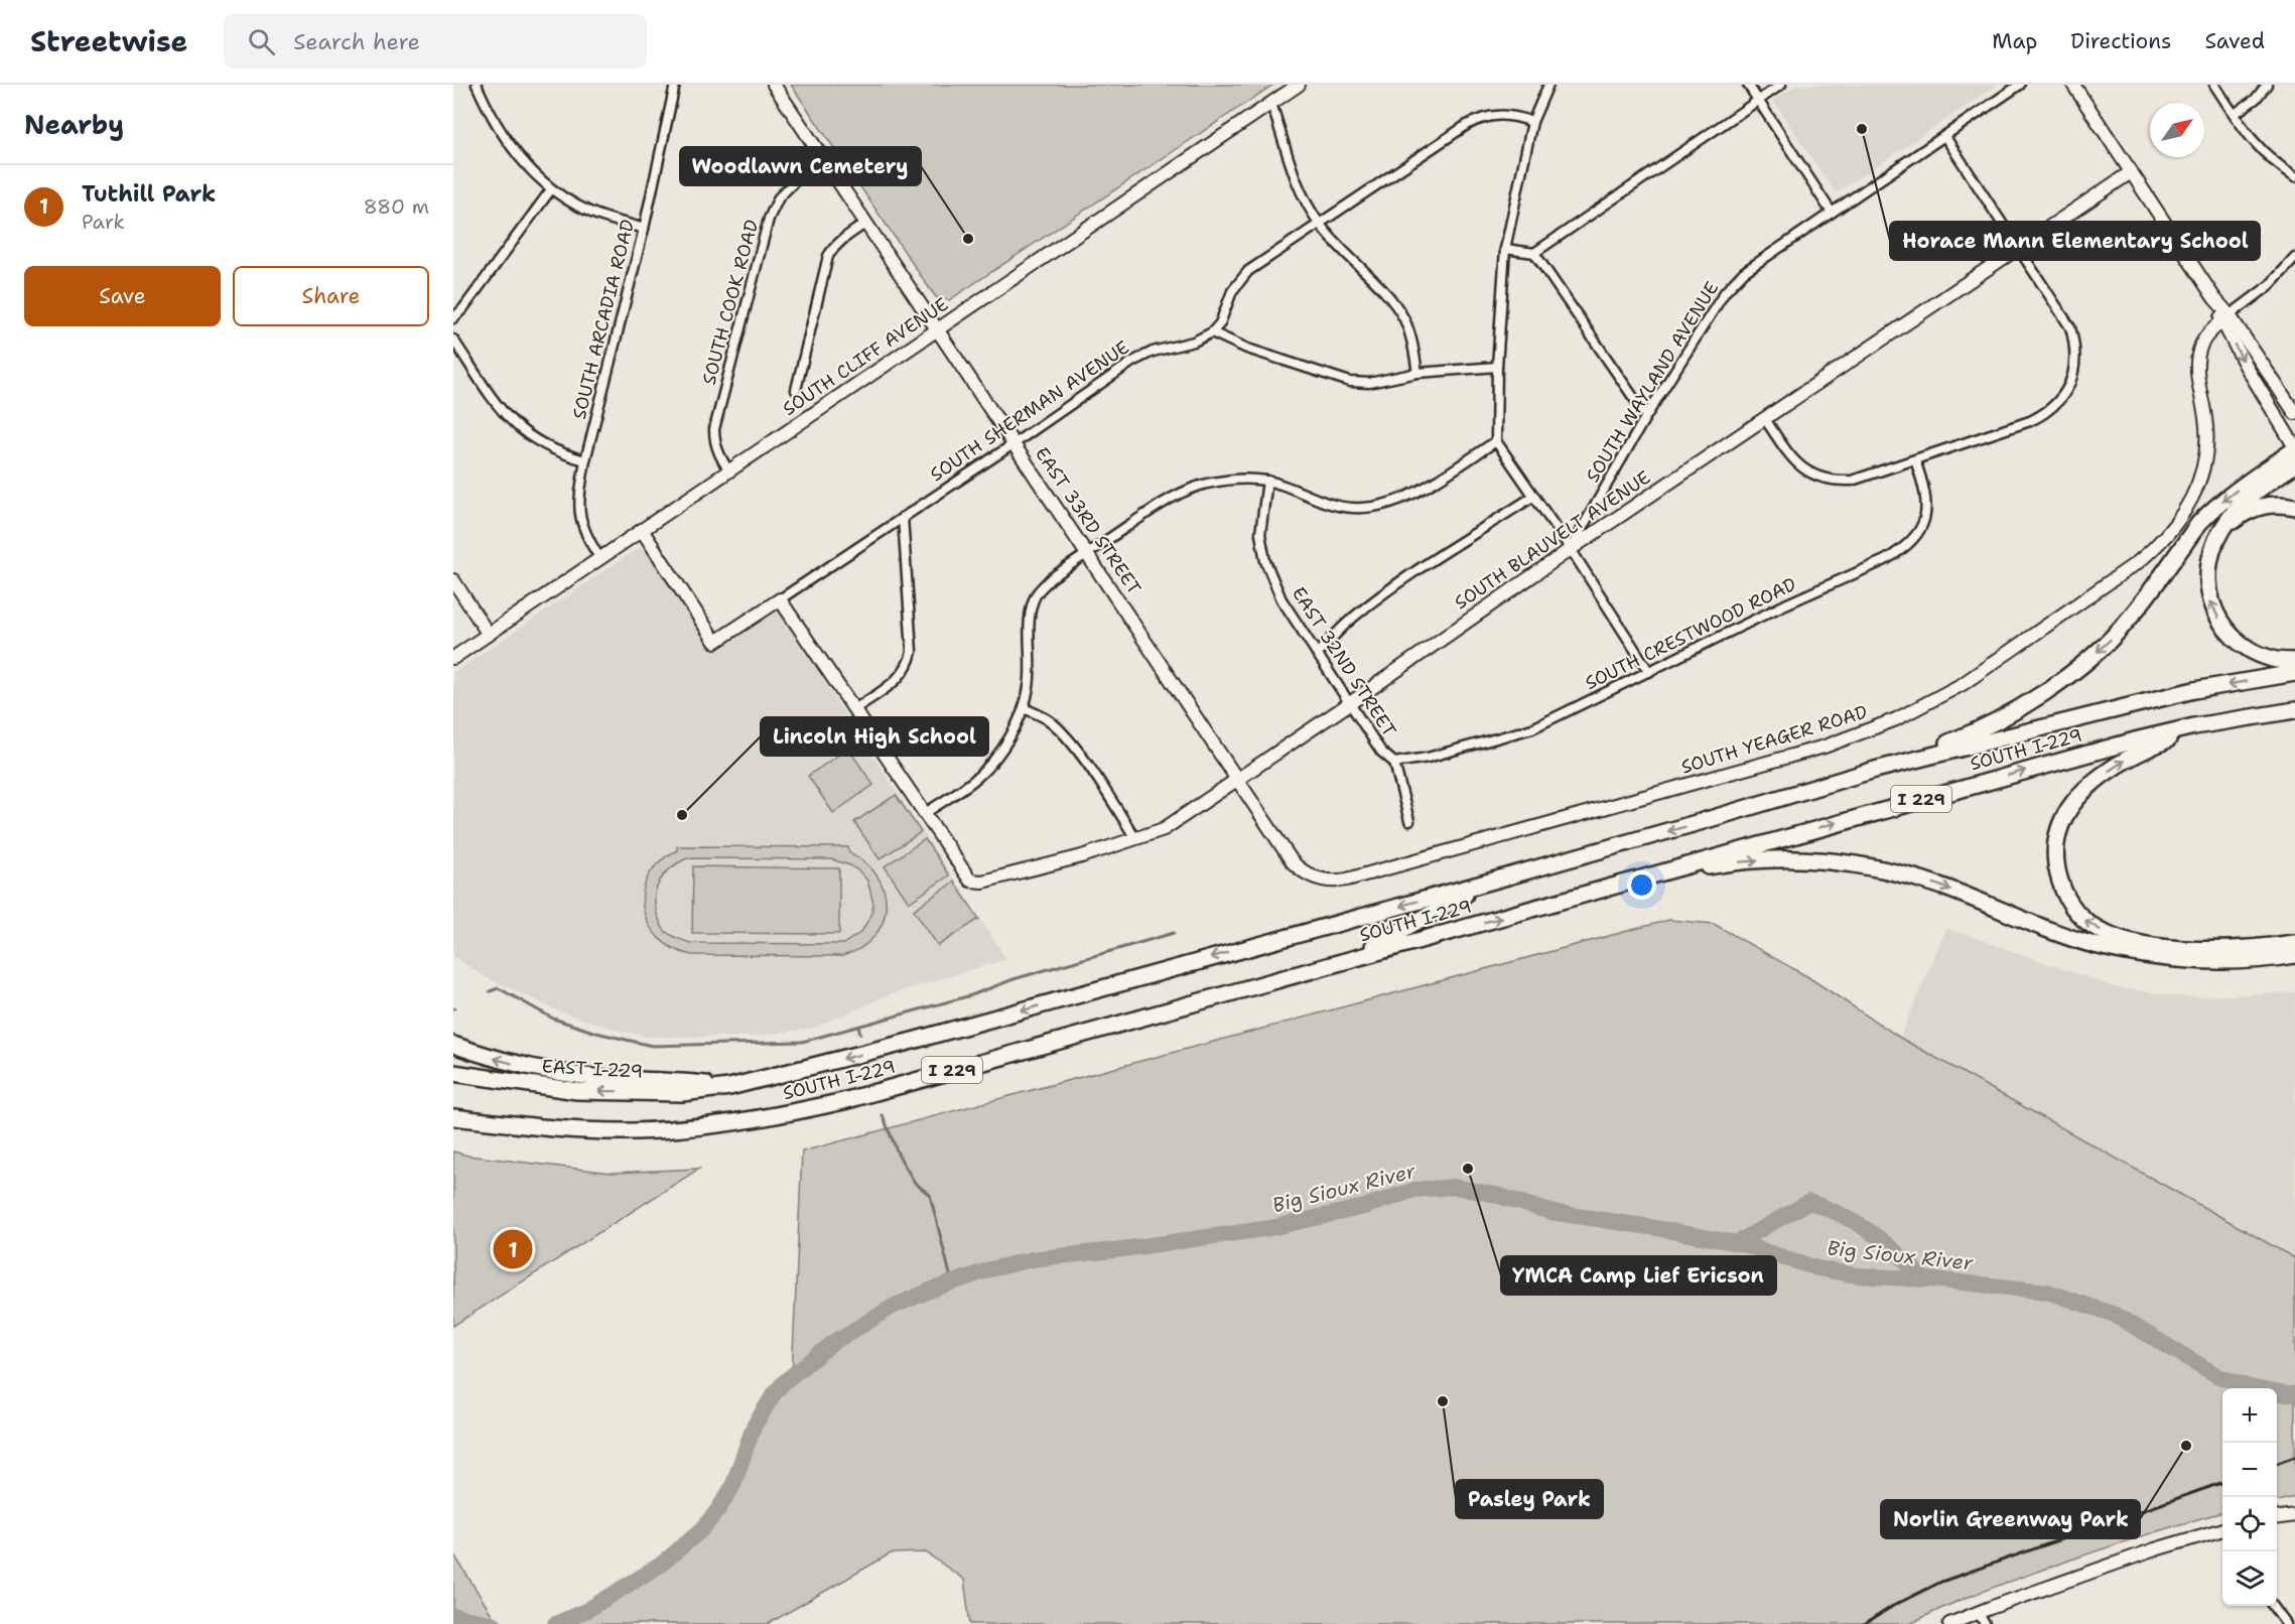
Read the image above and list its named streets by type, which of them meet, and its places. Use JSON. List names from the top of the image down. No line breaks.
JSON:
{"streets":{"highway":["SOUTH I-229","I 229","EAST I-229"],"street":["SOUTH COOK ROAD","SOUTH ARCADIA ROAD","SOUTH CLIFF AVENUE","SOUTH WAYLAND AVENUE","SOUTH SHERMAN AVENUE","EAST 33RD STREET","SOUTH BLAUVELT AVENUE","SOUTH CRESTWOOD ROAD","EAST 32ND STREET","SOUTH YEAGER ROAD"]},"crossings":[["SOUTH COOK ROAD","SOUTH CLIFF AVENUE"],["SOUTH COOK ROAD","EAST 33RD STREET"],["SOUTH ARCADIA ROAD","SOUTH CLIFF AVENUE"],["SOUTH CLIFF AVENUE","SOUTH SHERMAN AVENUE"],["SOUTH CLIFF AVENUE","EAST 33RD STREET"],["SOUTH WAYLAND AVENUE","SOUTH BLAUVELT AVENUE"],["SOUTH SHERMAN AVENUE","EAST 33RD STREET"],["EAST 33RD STREET","SOUTH BLAUVELT AVENUE"],["EAST 33RD STREET","SOUTH YEAGER ROAD"],["SOUTH BLAUVELT AVENUE","EAST 32ND STREET"],["SOUTH CRESTWOOD ROAD","EAST 32ND STREET"],["SOUTH I-229","I 229"],["SOUTH I-229","EAST I-229"]],"water":["Big Sioux River"],"places":["Horace Mann Elementary School","Woodlawn Cemetery","Lincoln High School","YMCA Camp Lief Ericson","Pasley Park","Norlin Greenway Park"],"north":"top right","page":{"header":"Streetwise","search":"Search here","nav":["Map","Directions","Saved"],"heading":"Nearby","list":[{"mark":"1","name":"Tuthill Park","note":"Park","value":"880 m"}],"buttons":["Save","Share"],"pins":"1","map_buttons":["+","−"]}}
